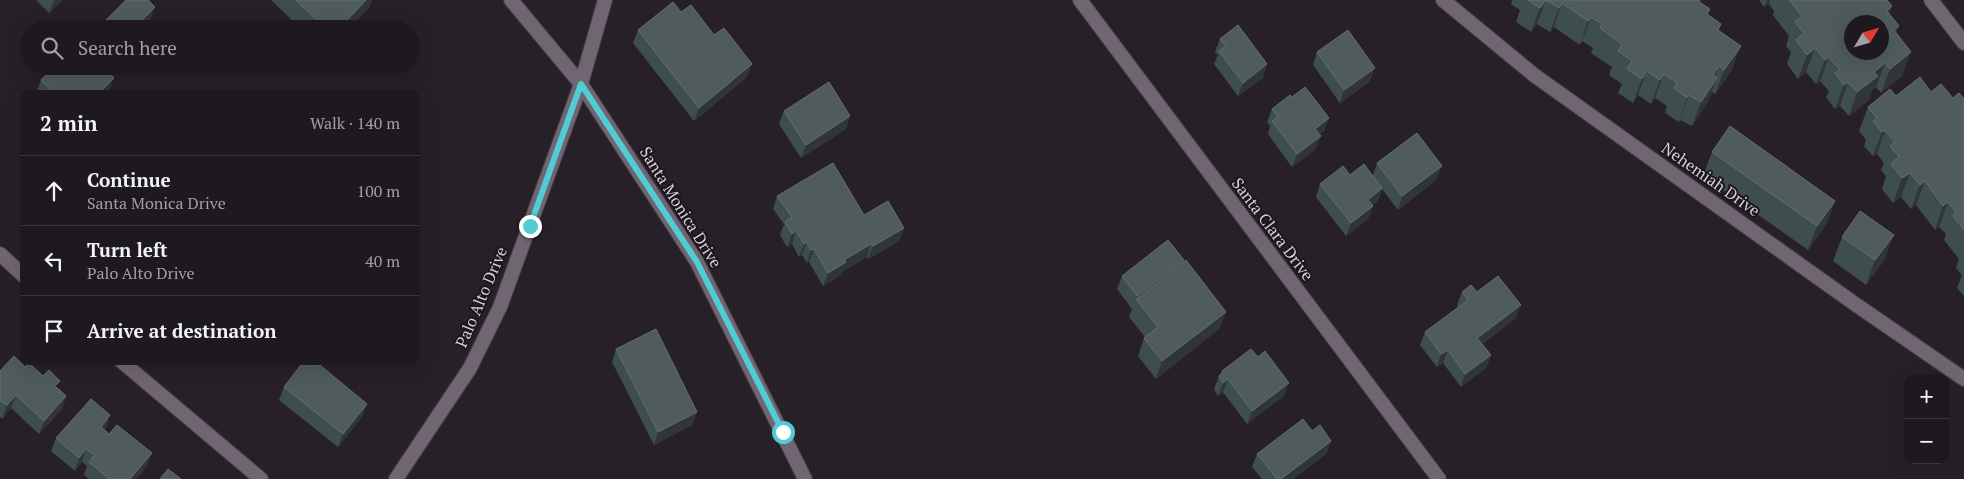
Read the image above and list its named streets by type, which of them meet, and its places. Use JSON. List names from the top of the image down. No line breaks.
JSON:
{"streets":{"street":["Nehemiah Drive","Santa Monica Drive","Santa Clara Drive","Palo Alto Drive"]},"crossings":[["Santa Monica Drive","Palo Alto Drive"]],"north":"top right","page":{"search":"Search here","heading":["2 min","Walk · 140 m"],"list":[["Continue","Santa Monica Drive","100 m"],["Turn left","Palo Alto Drive","40 m"],"Arrive at destination"],"map_buttons":["+","−"]}}
